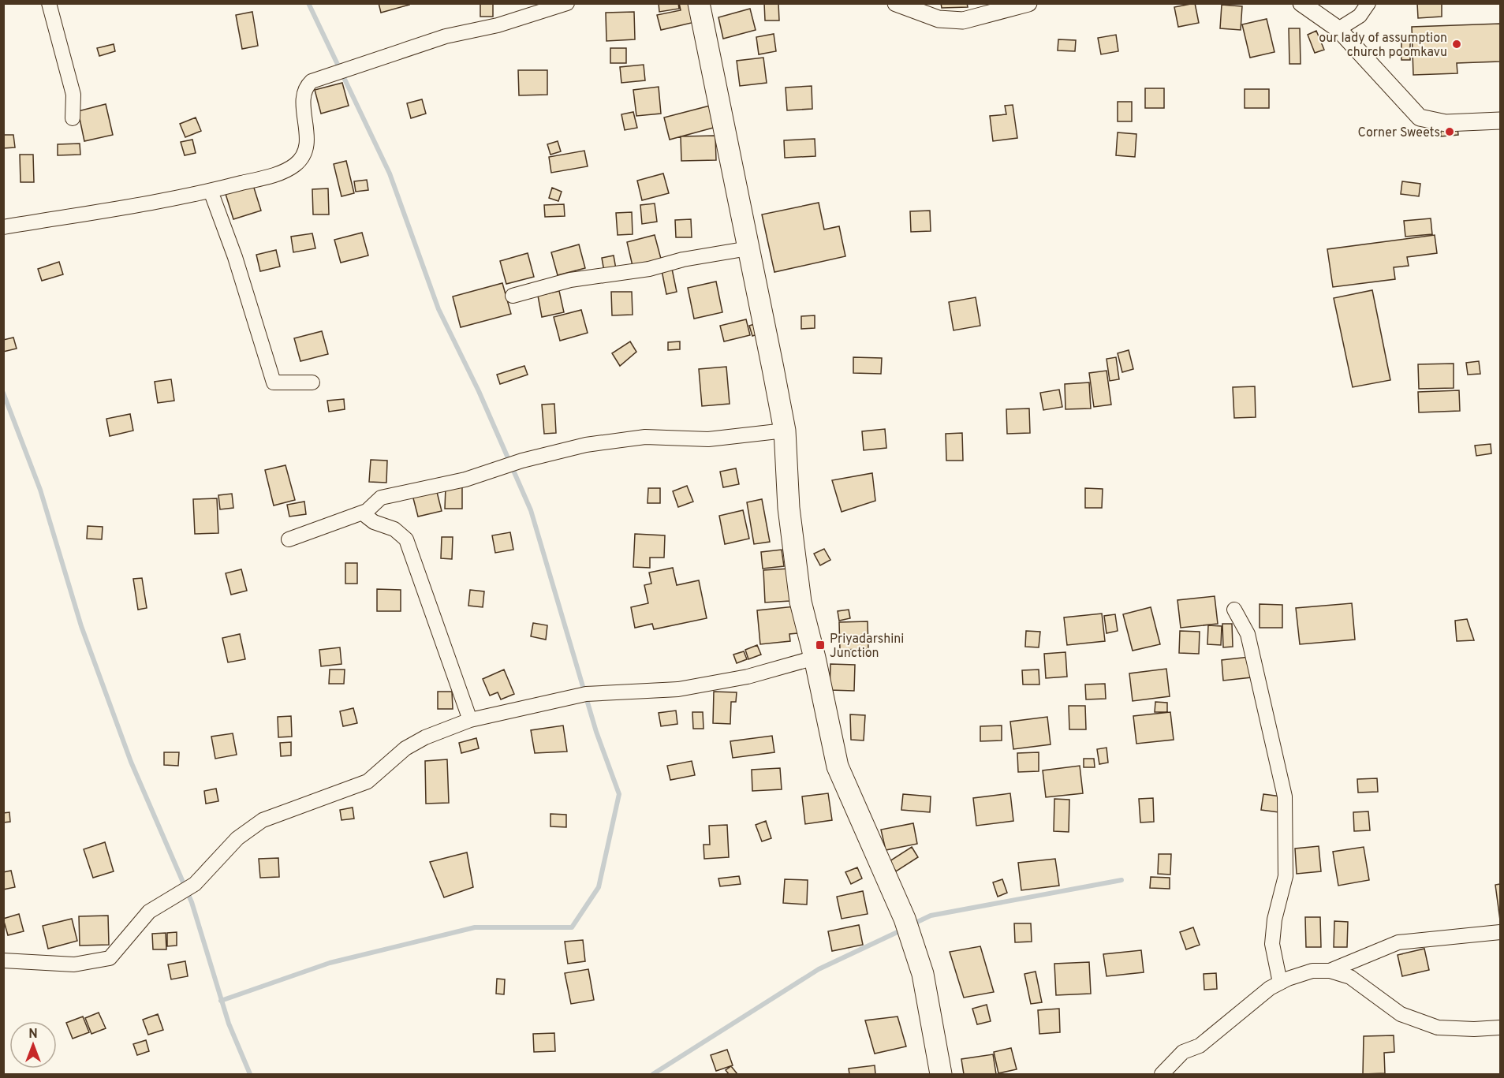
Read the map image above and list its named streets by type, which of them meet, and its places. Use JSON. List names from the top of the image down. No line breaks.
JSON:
{"places":{"other":["our lady of assumption church poomkavu","Corner Sweets"],"transit":["Priyadarshini Junction"]},"north":"top"}
